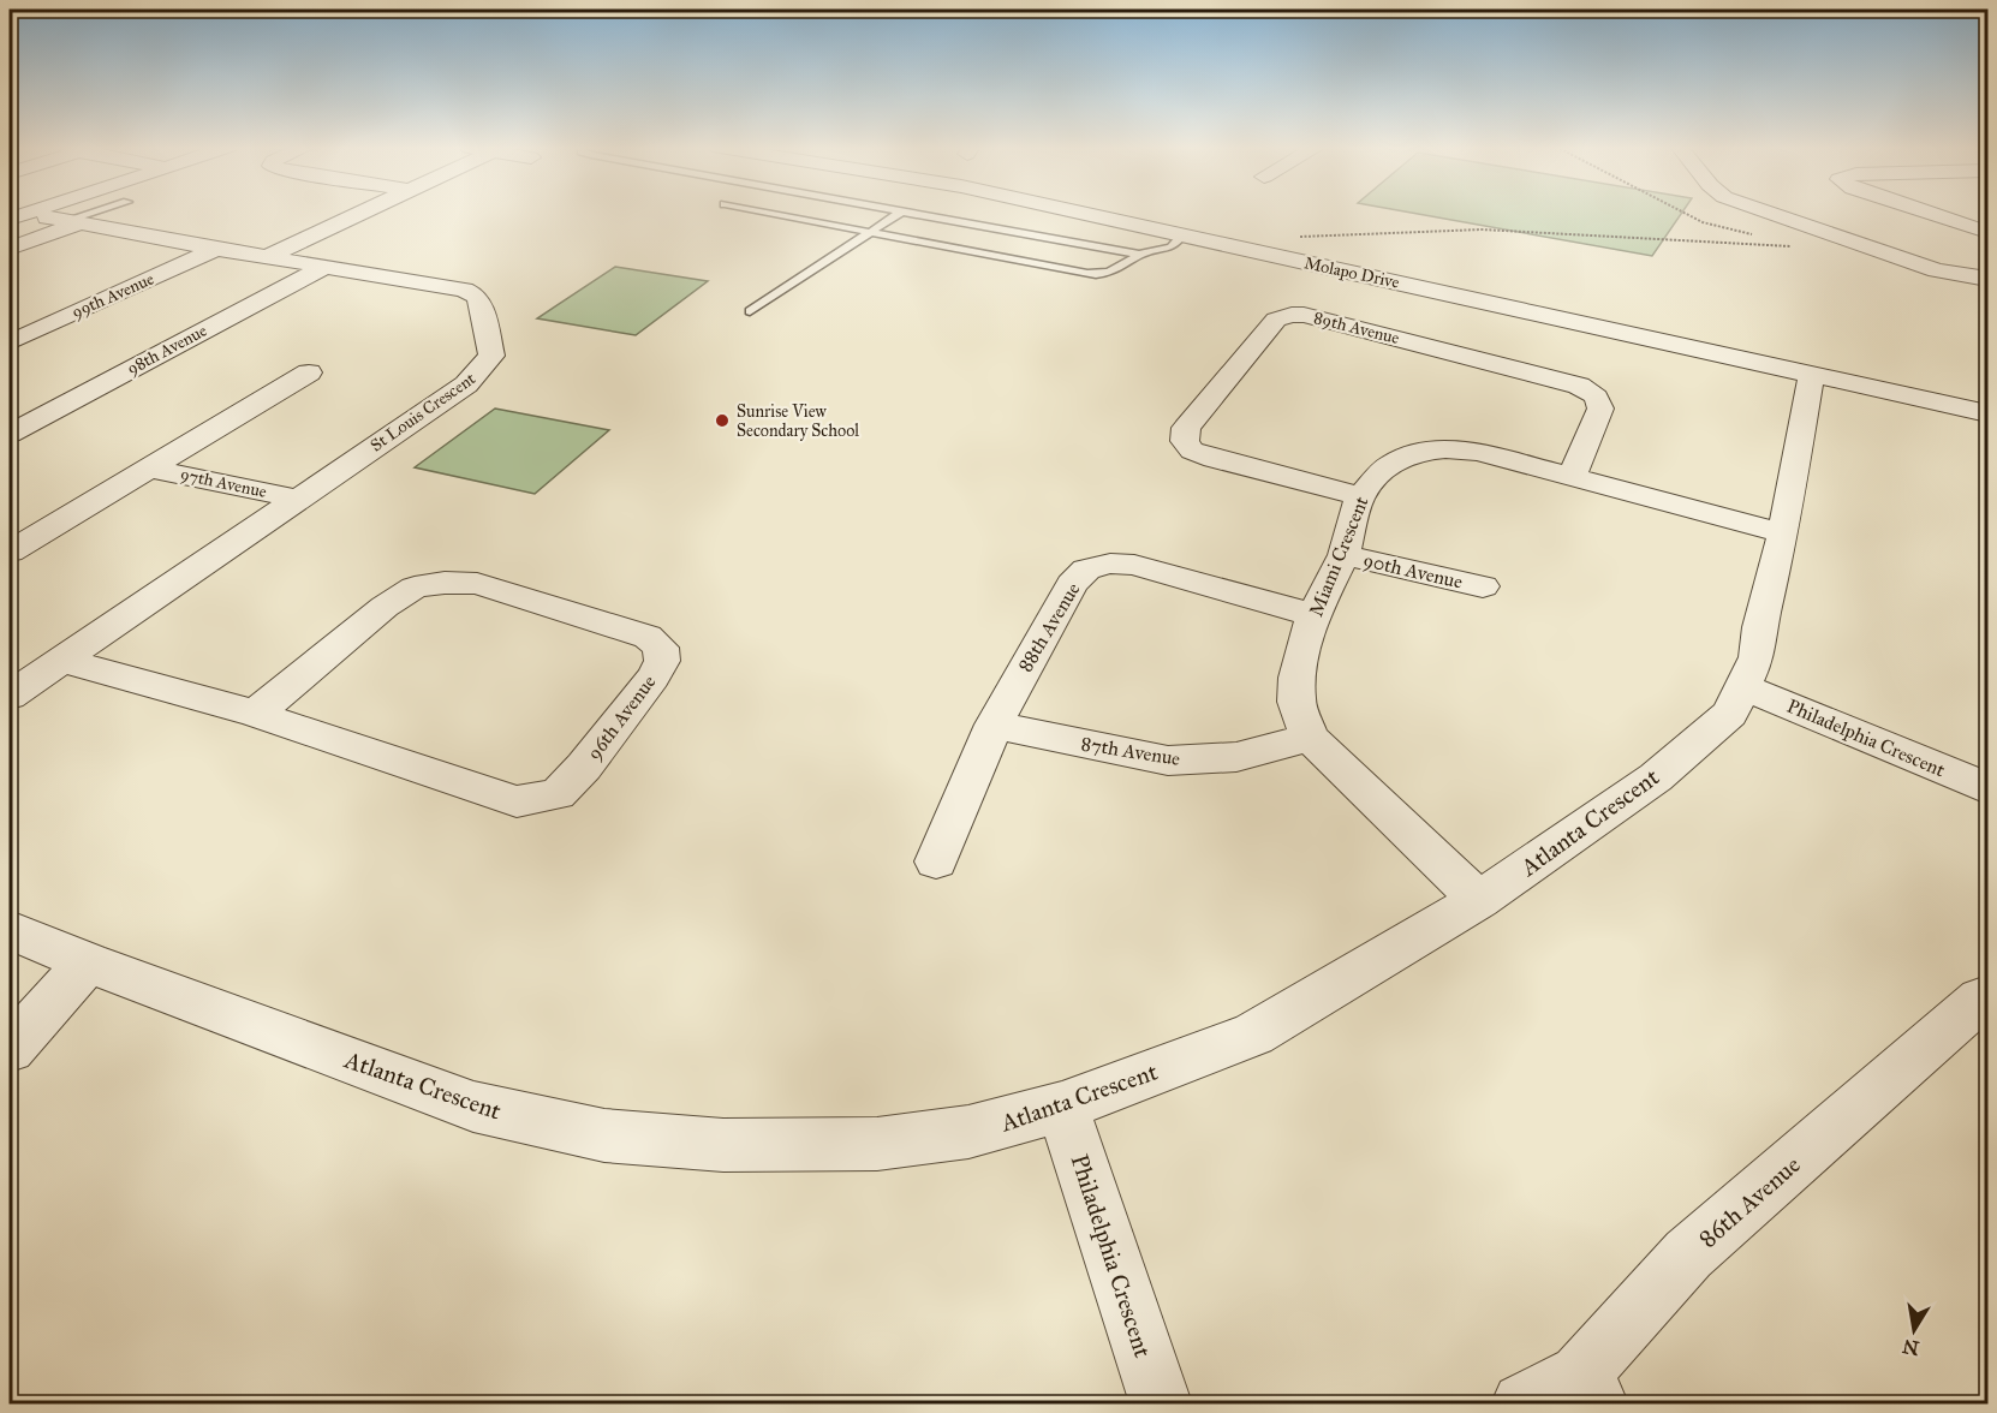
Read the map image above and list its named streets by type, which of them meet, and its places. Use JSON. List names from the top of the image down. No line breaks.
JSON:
{"streets":{"street":["Molapo Drive","99th Avenue","89th Avenue","98th Avenue","St Louis Crescent","97th Avenue","Miami Crescent","90th Avenue","88th Avenue","96th Avenue","Philadelphia Crescent","87th Avenue","Atlanta Crescent","86th Avenue"]},"crossings":[["Molapo Drive","Atlanta Crescent"],["99th Avenue","St Louis Crescent"],["89th Avenue","Miami Crescent"],["98th Avenue","St Louis Crescent"],["St Louis Crescent","97th Avenue"],["St Louis Crescent","96th Avenue"],["Miami Crescent","90th Avenue"],["Miami Crescent","88th Avenue"],["Miami Crescent","87th Avenue"],["Miami Crescent","Atlanta Crescent"],["88th Avenue","87th Avenue"],["Philadelphia Crescent","Atlanta Crescent"]],"places":["Sunrise View Secondary School"],"north":"bottom"}
